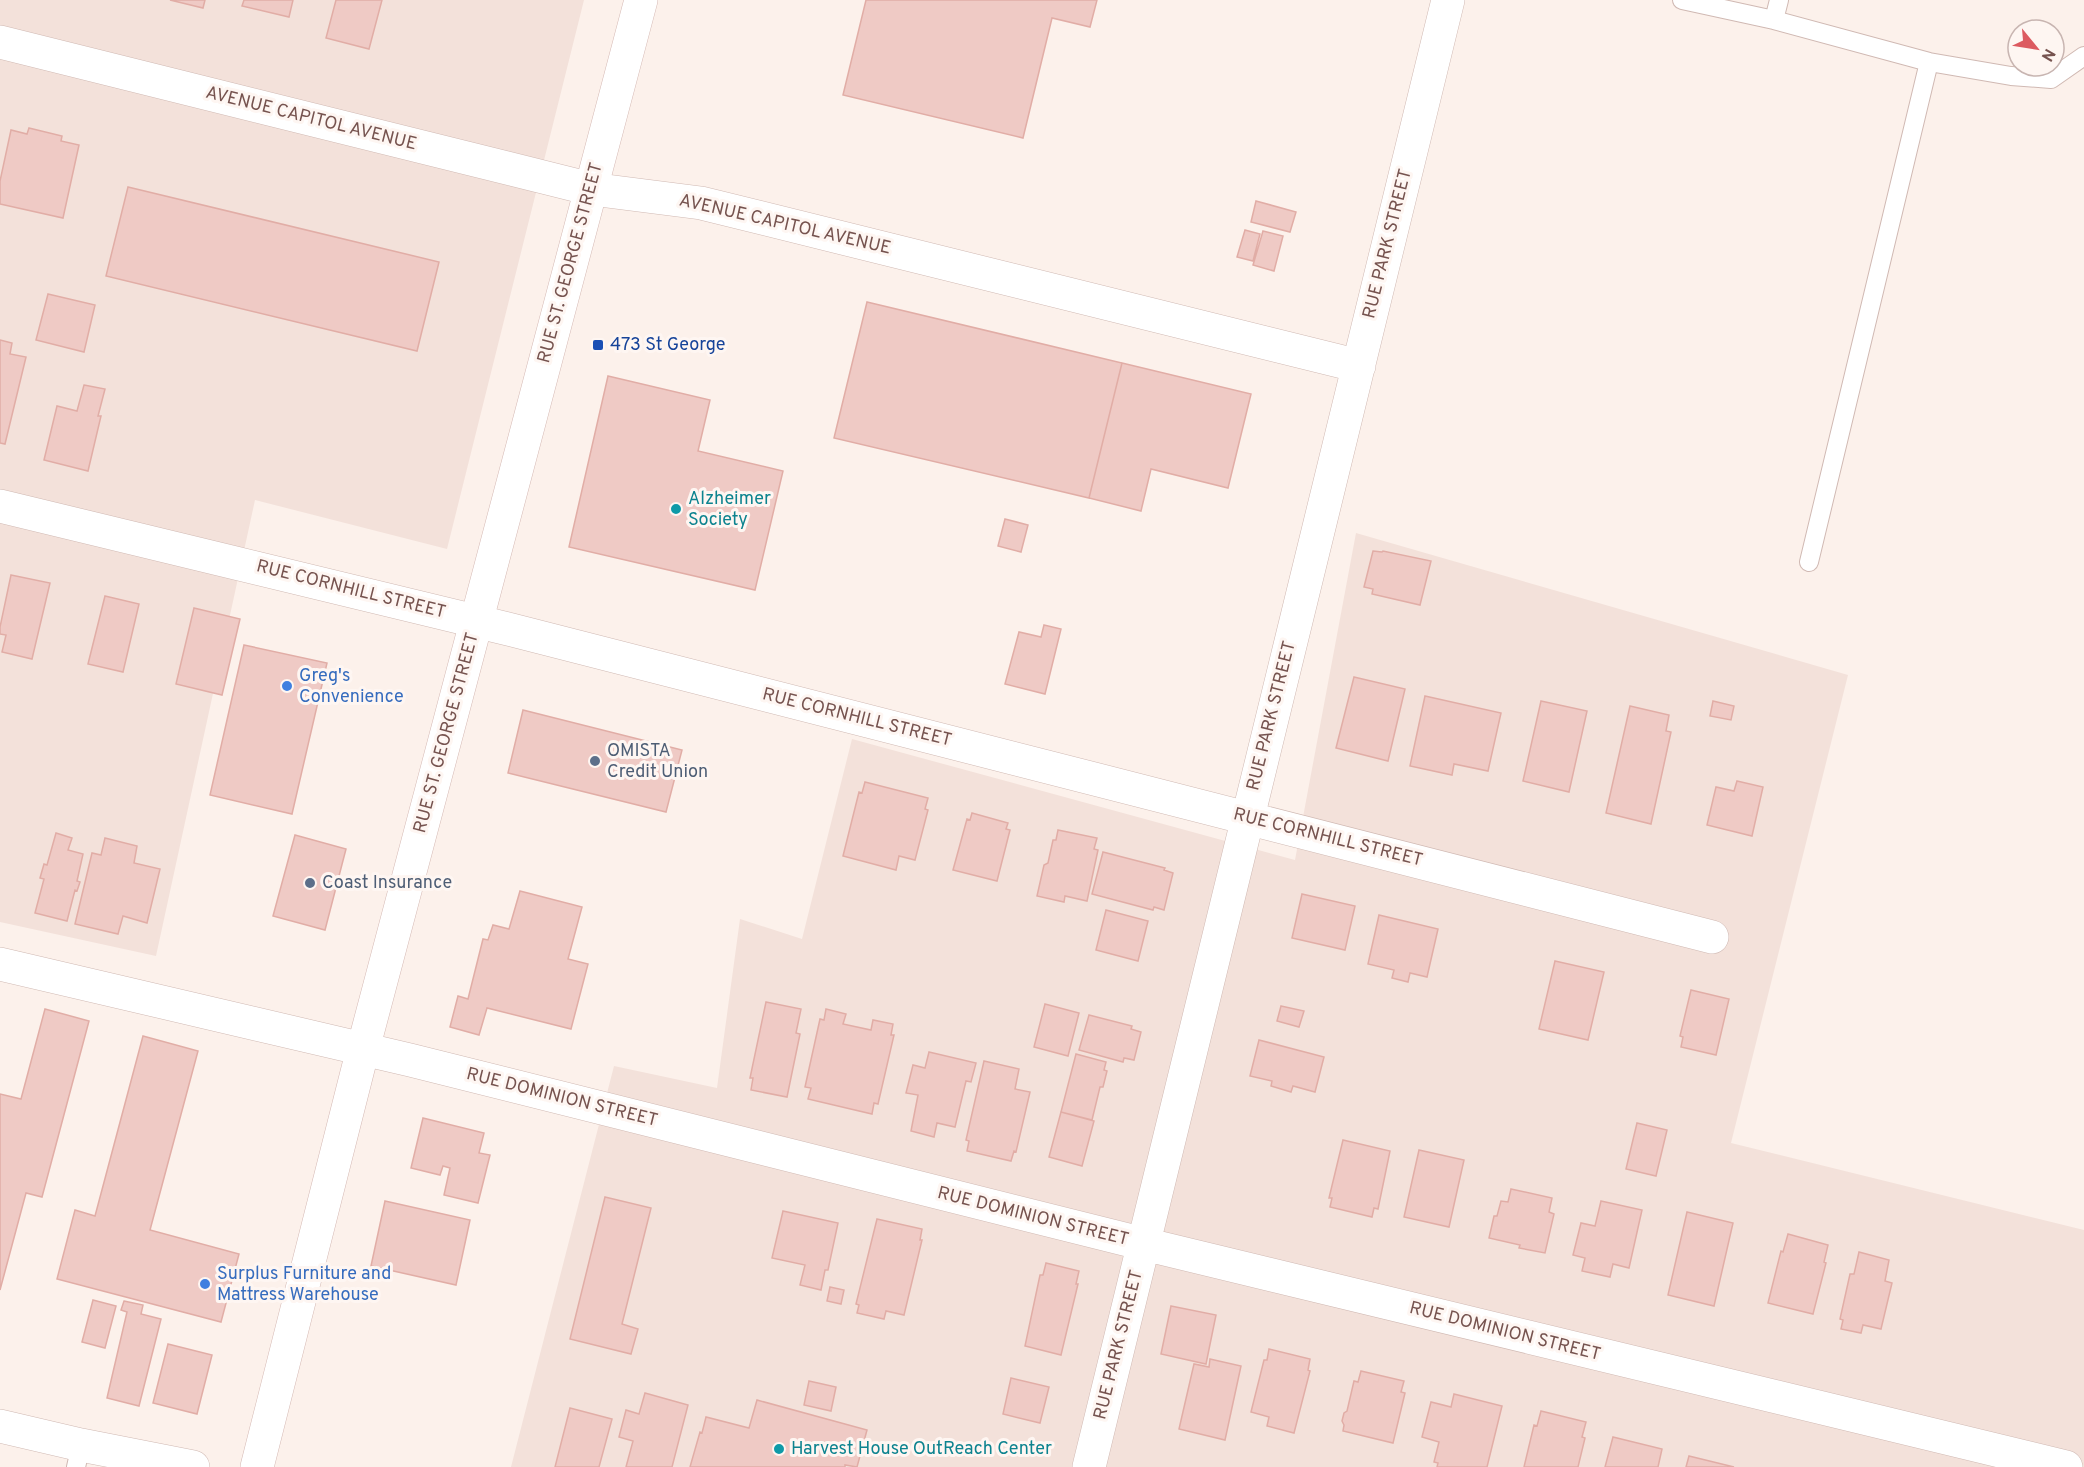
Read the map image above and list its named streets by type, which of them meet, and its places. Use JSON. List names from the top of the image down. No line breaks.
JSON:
{"streets":{"street":["AVENUE CAPITOL AVENUE","RUE PARK STREET","RUE ST. GEORGE STREET","RUE CORNHILL STREET","RUE DOMINION STREET"]},"crossings":[["AVENUE CAPITOL AVENUE","RUE PARK STREET"],["AVENUE CAPITOL AVENUE","RUE ST. GEORGE STREET"],["RUE PARK STREET","RUE CORNHILL STREET"],["RUE PARK STREET","RUE DOMINION STREET"],["RUE ST. GEORGE STREET","RUE CORNHILL STREET"],["RUE ST. GEORGE STREET","RUE DOMINION STREET"]],"places":{"transit":["473 St George"],"other":["Alzheimer Society","Greg's Convenience","OMISTA Credit Union","Coast Insurance","Surplus Furniture and Mattress Warehouse","Harvest House OutReach Center"]},"north":"bottom right"}
